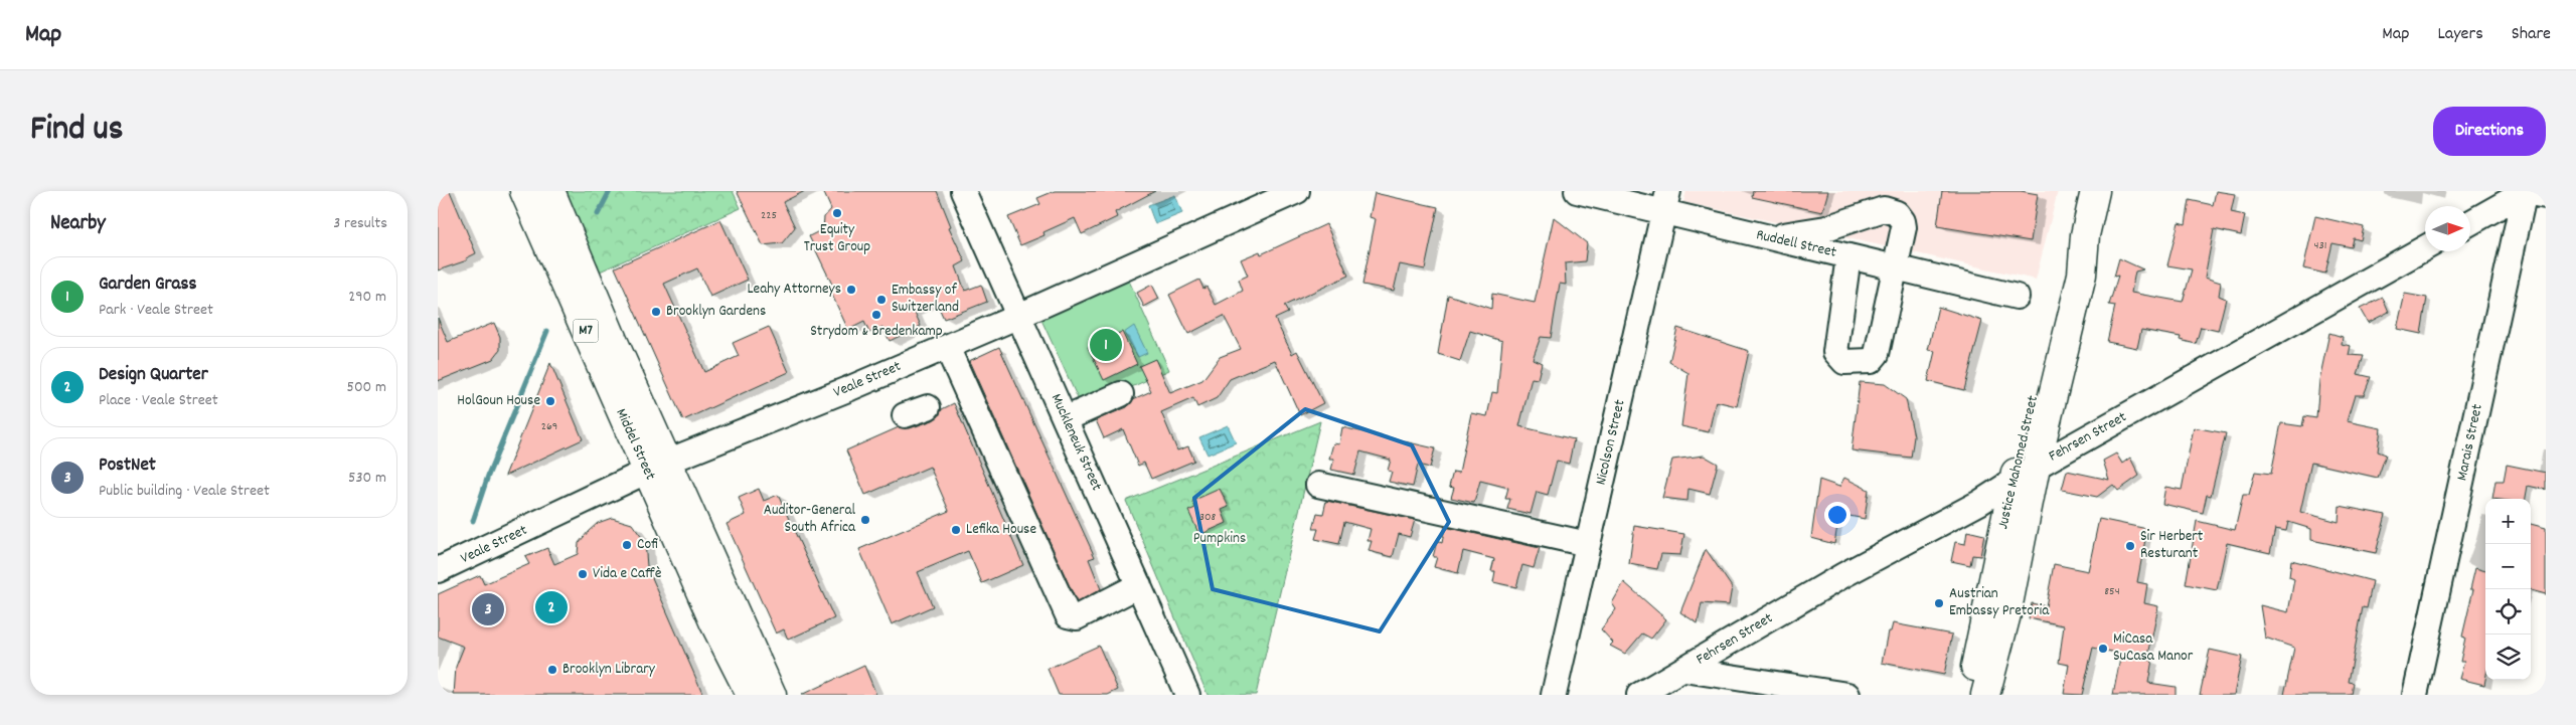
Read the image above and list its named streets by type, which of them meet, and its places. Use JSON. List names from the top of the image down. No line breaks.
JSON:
{"streets":{"main road":["M7","Middel Street","Justice Mahomed Street"],"street":["Ruddell Street","Veale Street","Fehrsen Street","Muckleneuk Street","Nicolson Street","Marais Street"]},"crossings":[["Ruddell Street","Nicolson Street"],["Veale Street","Muckleneuk Street"],["Veale Street","Middel Street"],["Fehrsen Street","Justice Mahomed Street"]],"parks":["Pumpkins"],"places":["Equity Trust Group","Leahy Attorneys","Embassy of Switzerland","Brooklyn Gardens","Strydom & Bredenkamp","HolGoun House","Auditor-General South Africa","Lefika House","Cofi","Sir Herbert Resturant","Vida e Caffè","Austrian Embassy Pretoria","MiCasa SuCasa Manor","Brooklyn Library"],"house_numbers":["225","431","269","308","854"],"north":"right","page":{"header":"Map","nav":["Map","Layers","Share"],"title":"Find us","buttons":"Directions","heading":["Nearby","3 results"],"list":[{"mark":"1","name":"Garden Grass","note":"Park · Veale Street","value":"290 m"},{"mark":"2","name":"Design Quarter","note":"Place · Veale Street","value":"500 m"},{"mark":"3","name":"PostNet","note":"Public building · Veale Street","value":"530 m"}],"pins":["1","2","3"],"map_buttons":["+","−"]}}
